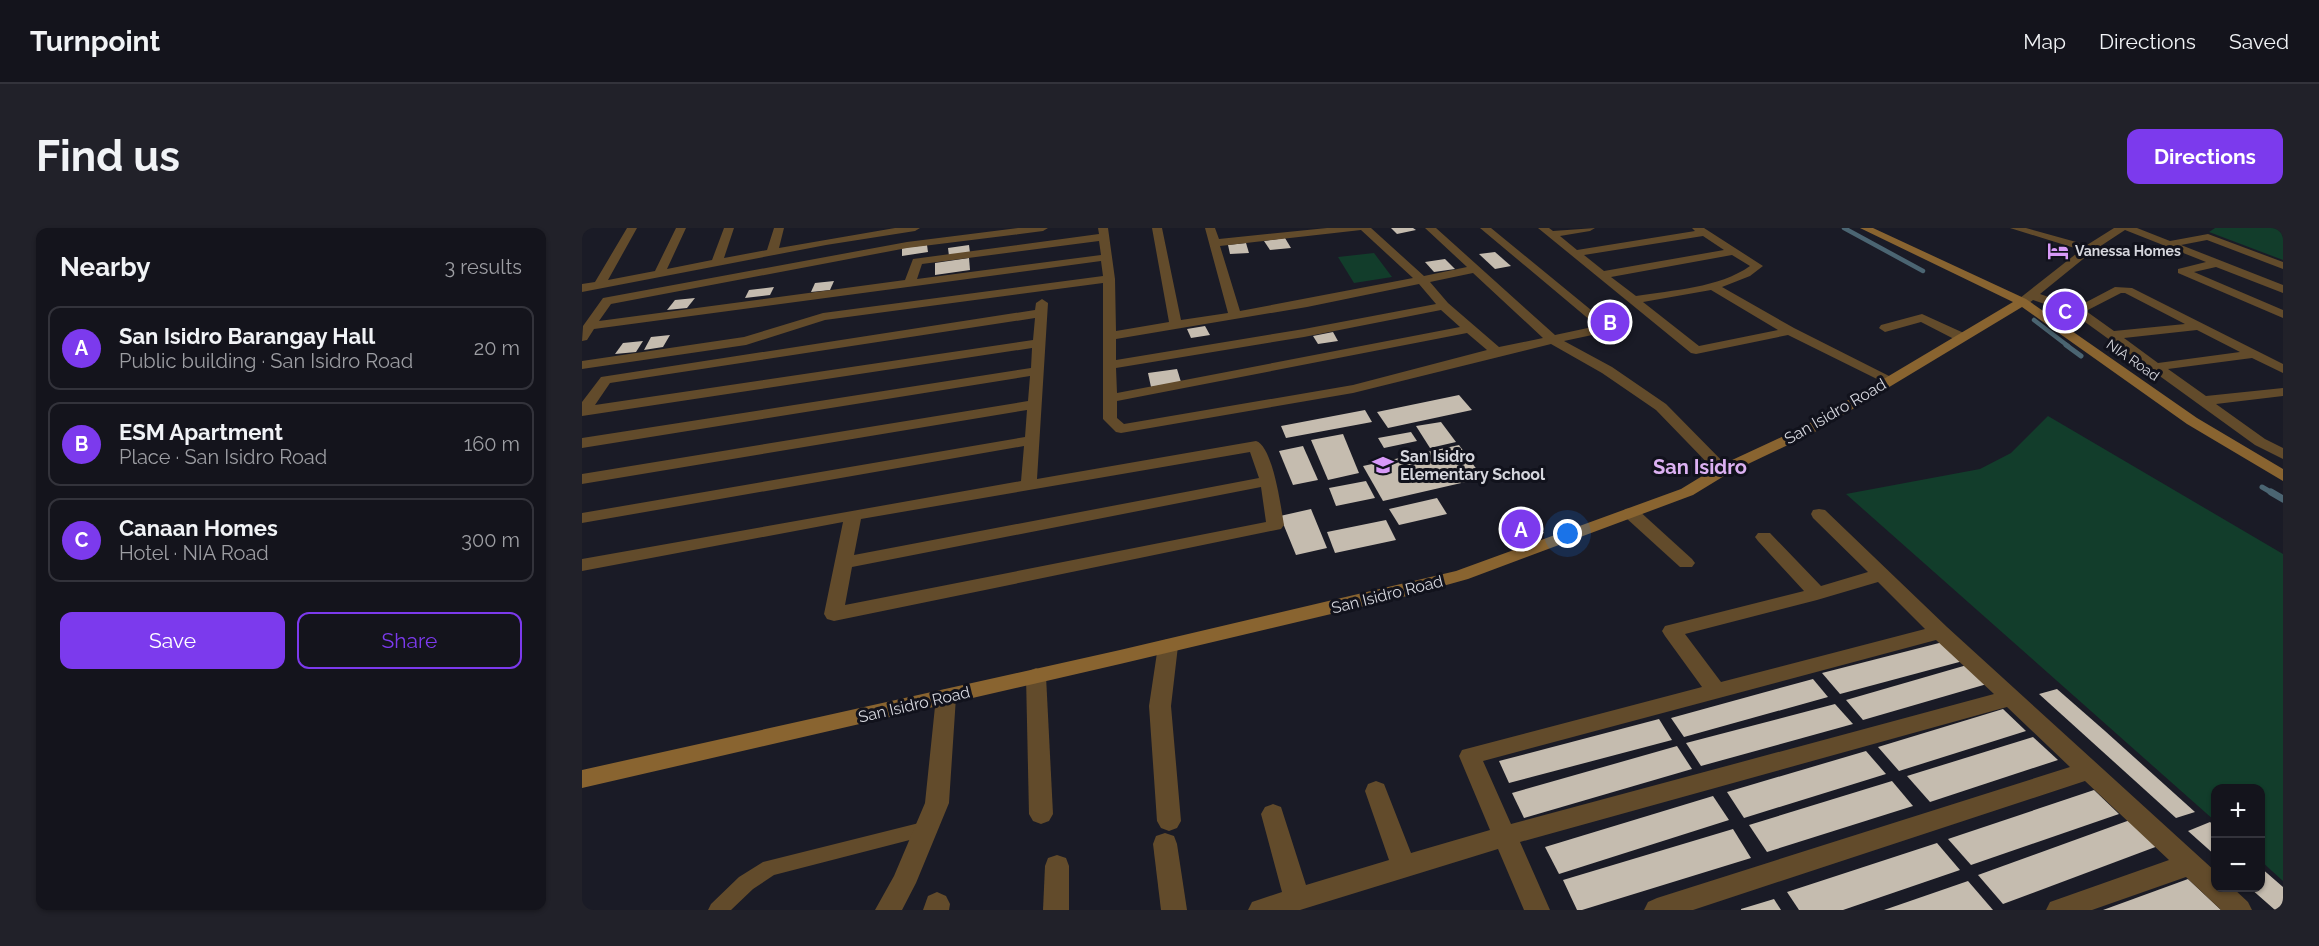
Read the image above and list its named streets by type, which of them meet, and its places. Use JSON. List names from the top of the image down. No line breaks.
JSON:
{"streets":{"street":["NIA Road","San Isidro Road"]},"crossings":[["NIA Road","San Isidro Road"]],"districts":["San Isidro"],"places":{"hotel":["Vanessa Homes"],"school or university":["San Isidro Elementary School"]},"page":{"header":"Turnpoint","nav":["Map","Directions","Saved"],"buttons":["Directions",["Save","Share"]],"title":"Find us","heading":["Nearby","3 results"],"pins":["C","B","A"],"list":[{"mark":"A","name":"San Isidro Barangay Hall","note":"Public building · San Isidro Road","value":"20 m"},{"mark":"B","name":"ESM Apartment","note":"Place · San Isidro Road","value":"160 m"},{"mark":"C","name":"Canaan Homes","note":"Hotel · NIA Road","value":"300 m"}],"map_buttons":["+","−"]}}
